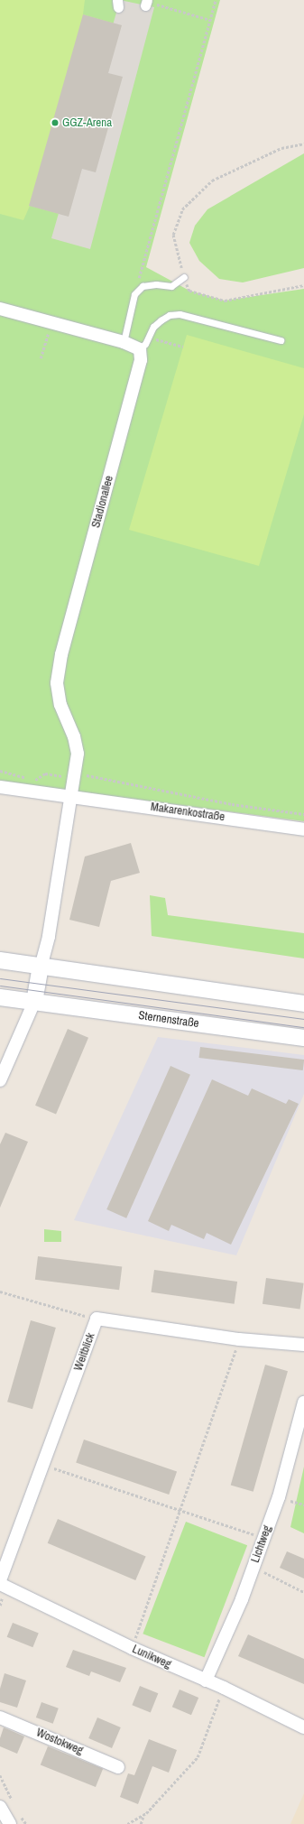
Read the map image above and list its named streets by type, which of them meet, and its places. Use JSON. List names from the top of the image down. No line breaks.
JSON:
{"streets":{"street":["Stadionallee","Makarenkostraße","Sternenstraße","Weitblick","Lichtweg","Lunikweg","Wostokweg"]},"crossings":[["Stadionallee","Makarenkostraße"],["Lichtweg","Lunikweg"]],"places":["GGZ-Arena"]}
